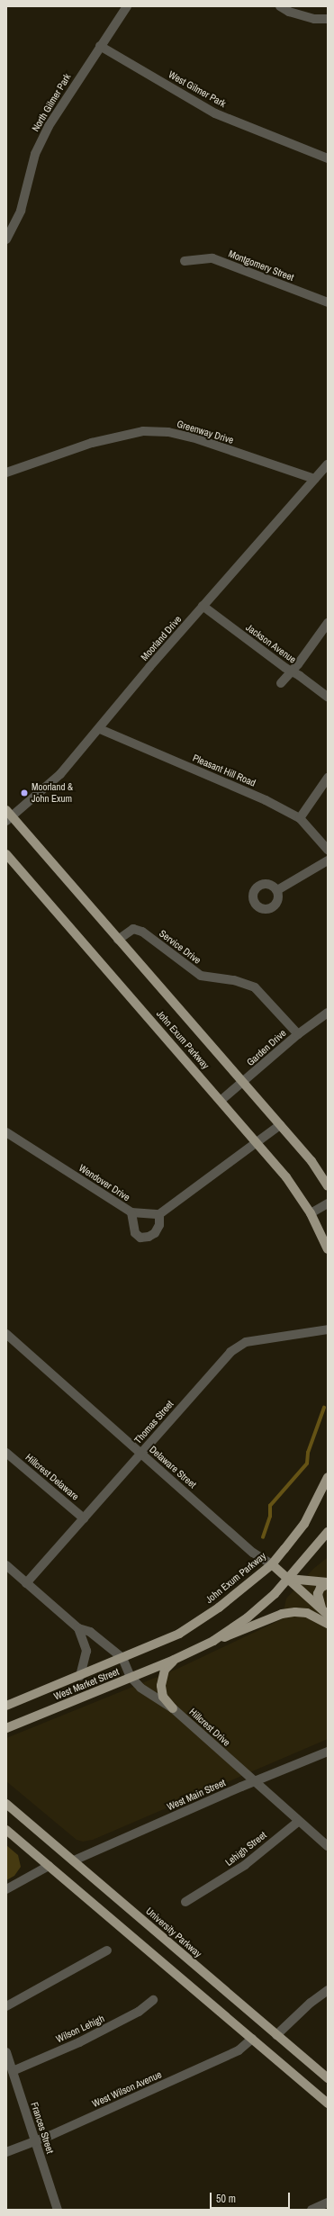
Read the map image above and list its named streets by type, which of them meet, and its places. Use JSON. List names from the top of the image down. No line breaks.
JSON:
{"streets":{"main road":["John Exum Parkway","Delaware Street","West Market Street","University Parkway"],"street":["West Gilmer Park","North Gilmer Park","Montgomery Street","Greenway Drive","Moorland Drive","Jackson Avenue","Pleasant Hill Road","Service Drive","Garden Drive","Wendover Drive","Thomas Street","Hillcrest Delaware","Hillcrest Drive","West Main Street","Lehigh Street","Wilson Lehigh","West Wilson Avenue","Frances Street"]},"crossings":[["West Gilmer Park","North Gilmer Park"],["Greenway Drive","Moorland Drive"],["Moorland Drive","Jackson Avenue"],["Moorland Drive","Pleasant Hill Road"],["Moorland Drive","John Exum Parkway"],["Service Drive","John Exum Parkway"],["Service Drive","Garden Drive"],["John Exum Parkway","Garden Drive"],["John Exum Parkway","Delaware Street"],["John Exum Parkway","West Market Street"],["John Exum Parkway","Hillcrest Drive"],["Thomas Street","Delaware Street"],["Thomas Street","Hillcrest Delaware"],["Thomas Street","Hillcrest Drive"],["West Market Street","Hillcrest Drive"],["Hillcrest Drive","West Main Street"],["Hillcrest Drive","Lehigh Street"],["West Main Street","University Parkway"],["Wilson Lehigh","Frances Street"],["West Wilson Avenue","Frances Street"]],"places":["Moorland & John Exum"],"scale_bar":"50 m"}
